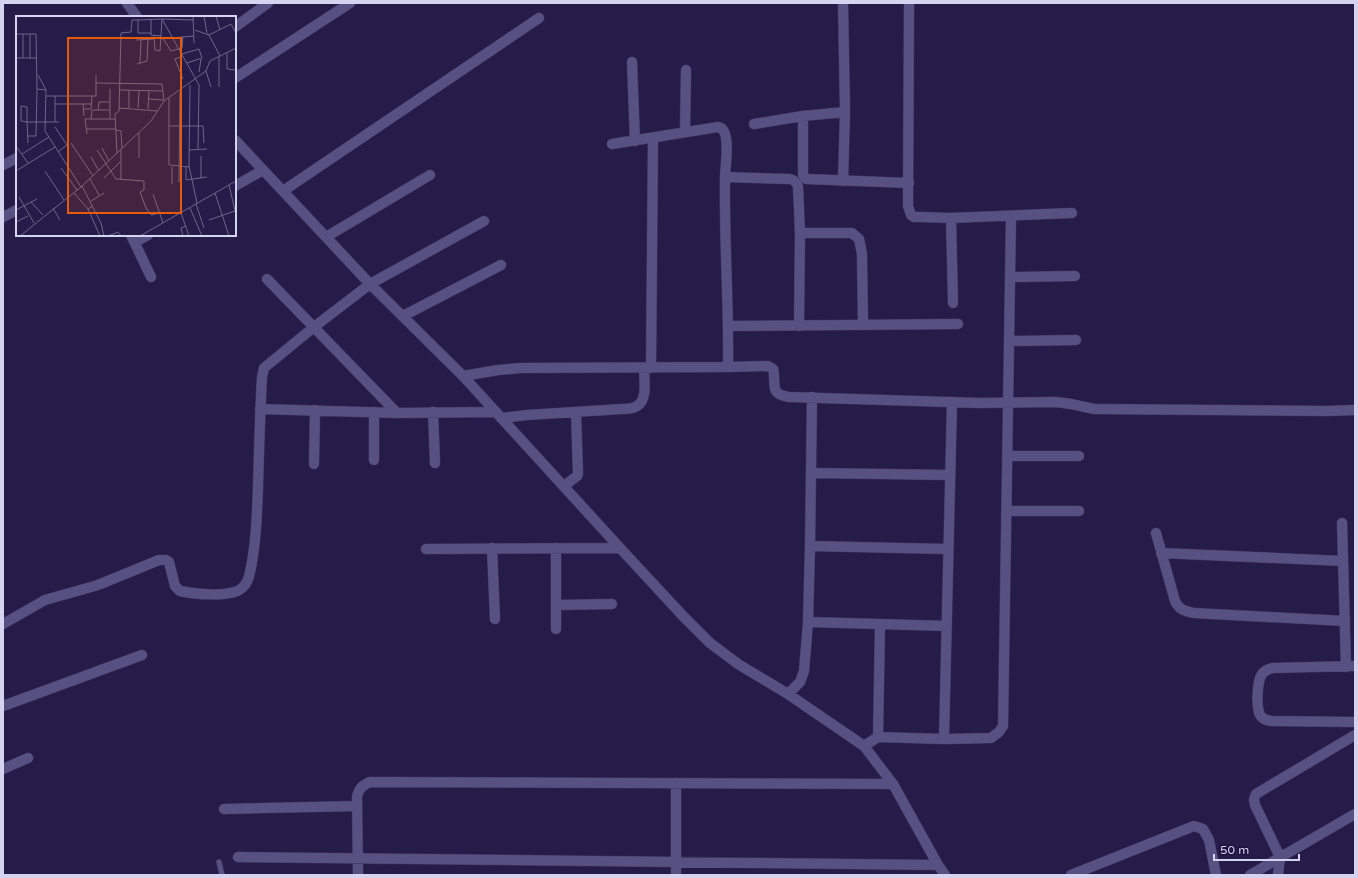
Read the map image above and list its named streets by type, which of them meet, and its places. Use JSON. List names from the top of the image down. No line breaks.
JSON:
{"scale_bar":"50 m"}
